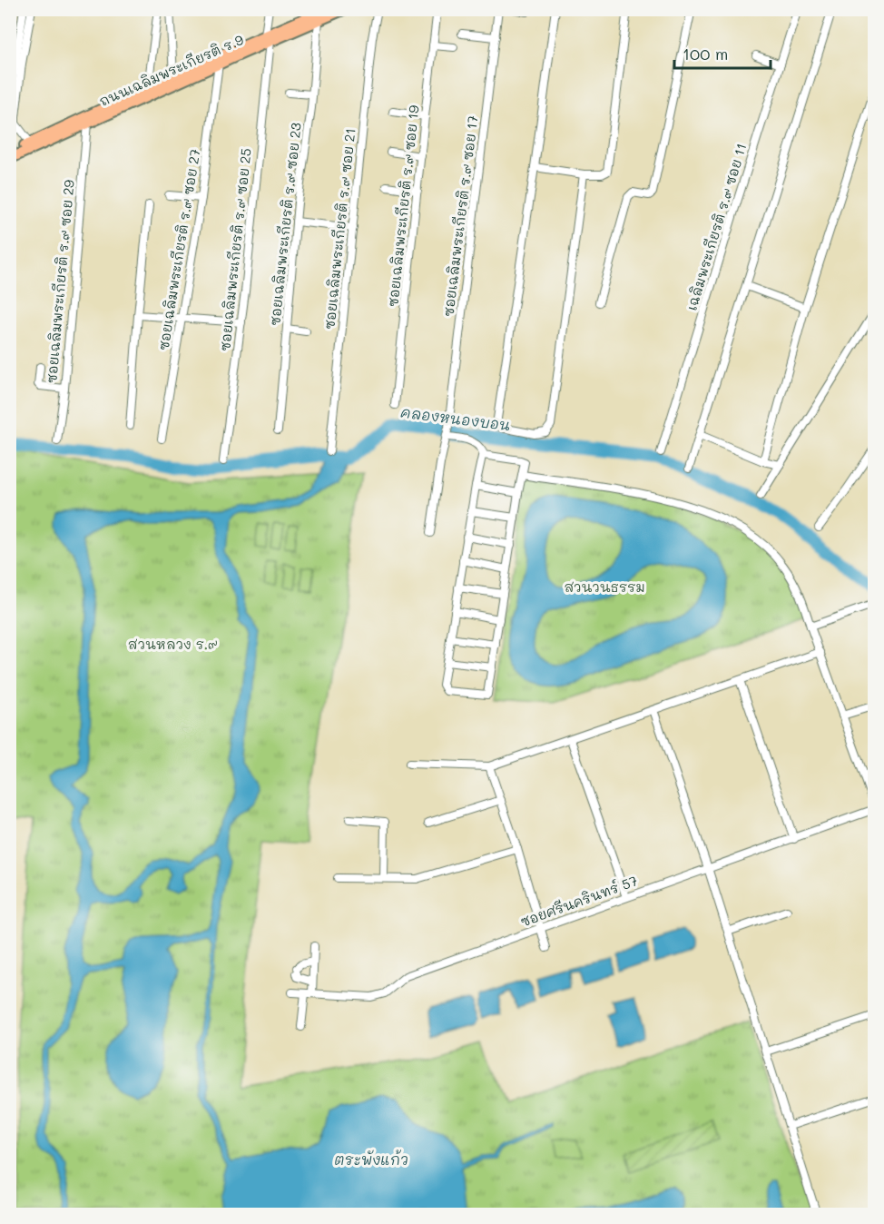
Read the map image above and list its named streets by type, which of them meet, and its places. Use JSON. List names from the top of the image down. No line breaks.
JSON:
{"streets":{"main road":["ถนนเฉลิมพระเกียรติ ร.9"],"street":["ซอยเฉลิมพระเกียรติ ร.๙ ซอย 19","ซอยเฉลิมพระเกียรติ ร.๙ ซอย 17","ซอยเฉลิมพระเกียรติ ร.๙ ซอย 23","เฉลิมพระเกียรติ ร.๙ ซอย 11","ซอยเฉลิมพระเกียรติ ร.๙ ซอย 21","ซอยเฉลิมพระเกียรติ ร.๙ ซอย 27","ซอยเฉลิมพระเกียรติ ร.๙ ซอย 25","ซอยเฉลิมพระเกียรติ ร.๙ ซอย 29","ซอยศรีนครินทร์ 57"]},"crossings":[["ถนนเฉลิมพระเกียรติ ร.9","ซอยเฉลิมพระเกียรติ ร.๙ ซอย 23"],["ถนนเฉลิมพระเกียรติ ร.9","ซอยเฉลิมพระเกียรติ ร.๙ ซอย 27"],["ถนนเฉลิมพระเกียรติ ร.9","ซอยเฉลิมพระเกียรติ ร.๙ ซอย 25"],["ถนนเฉลิมพระเกียรติ ร.9","ซอยเฉลิมพระเกียรติ ร.๙ ซอย 29"]],"water":["คลองหนองบอน","ตระพังแก้ว"],"parks":["สวนวนธรรม","สวนหลวง ร.๙"],"scale_bar":"100 m"}
